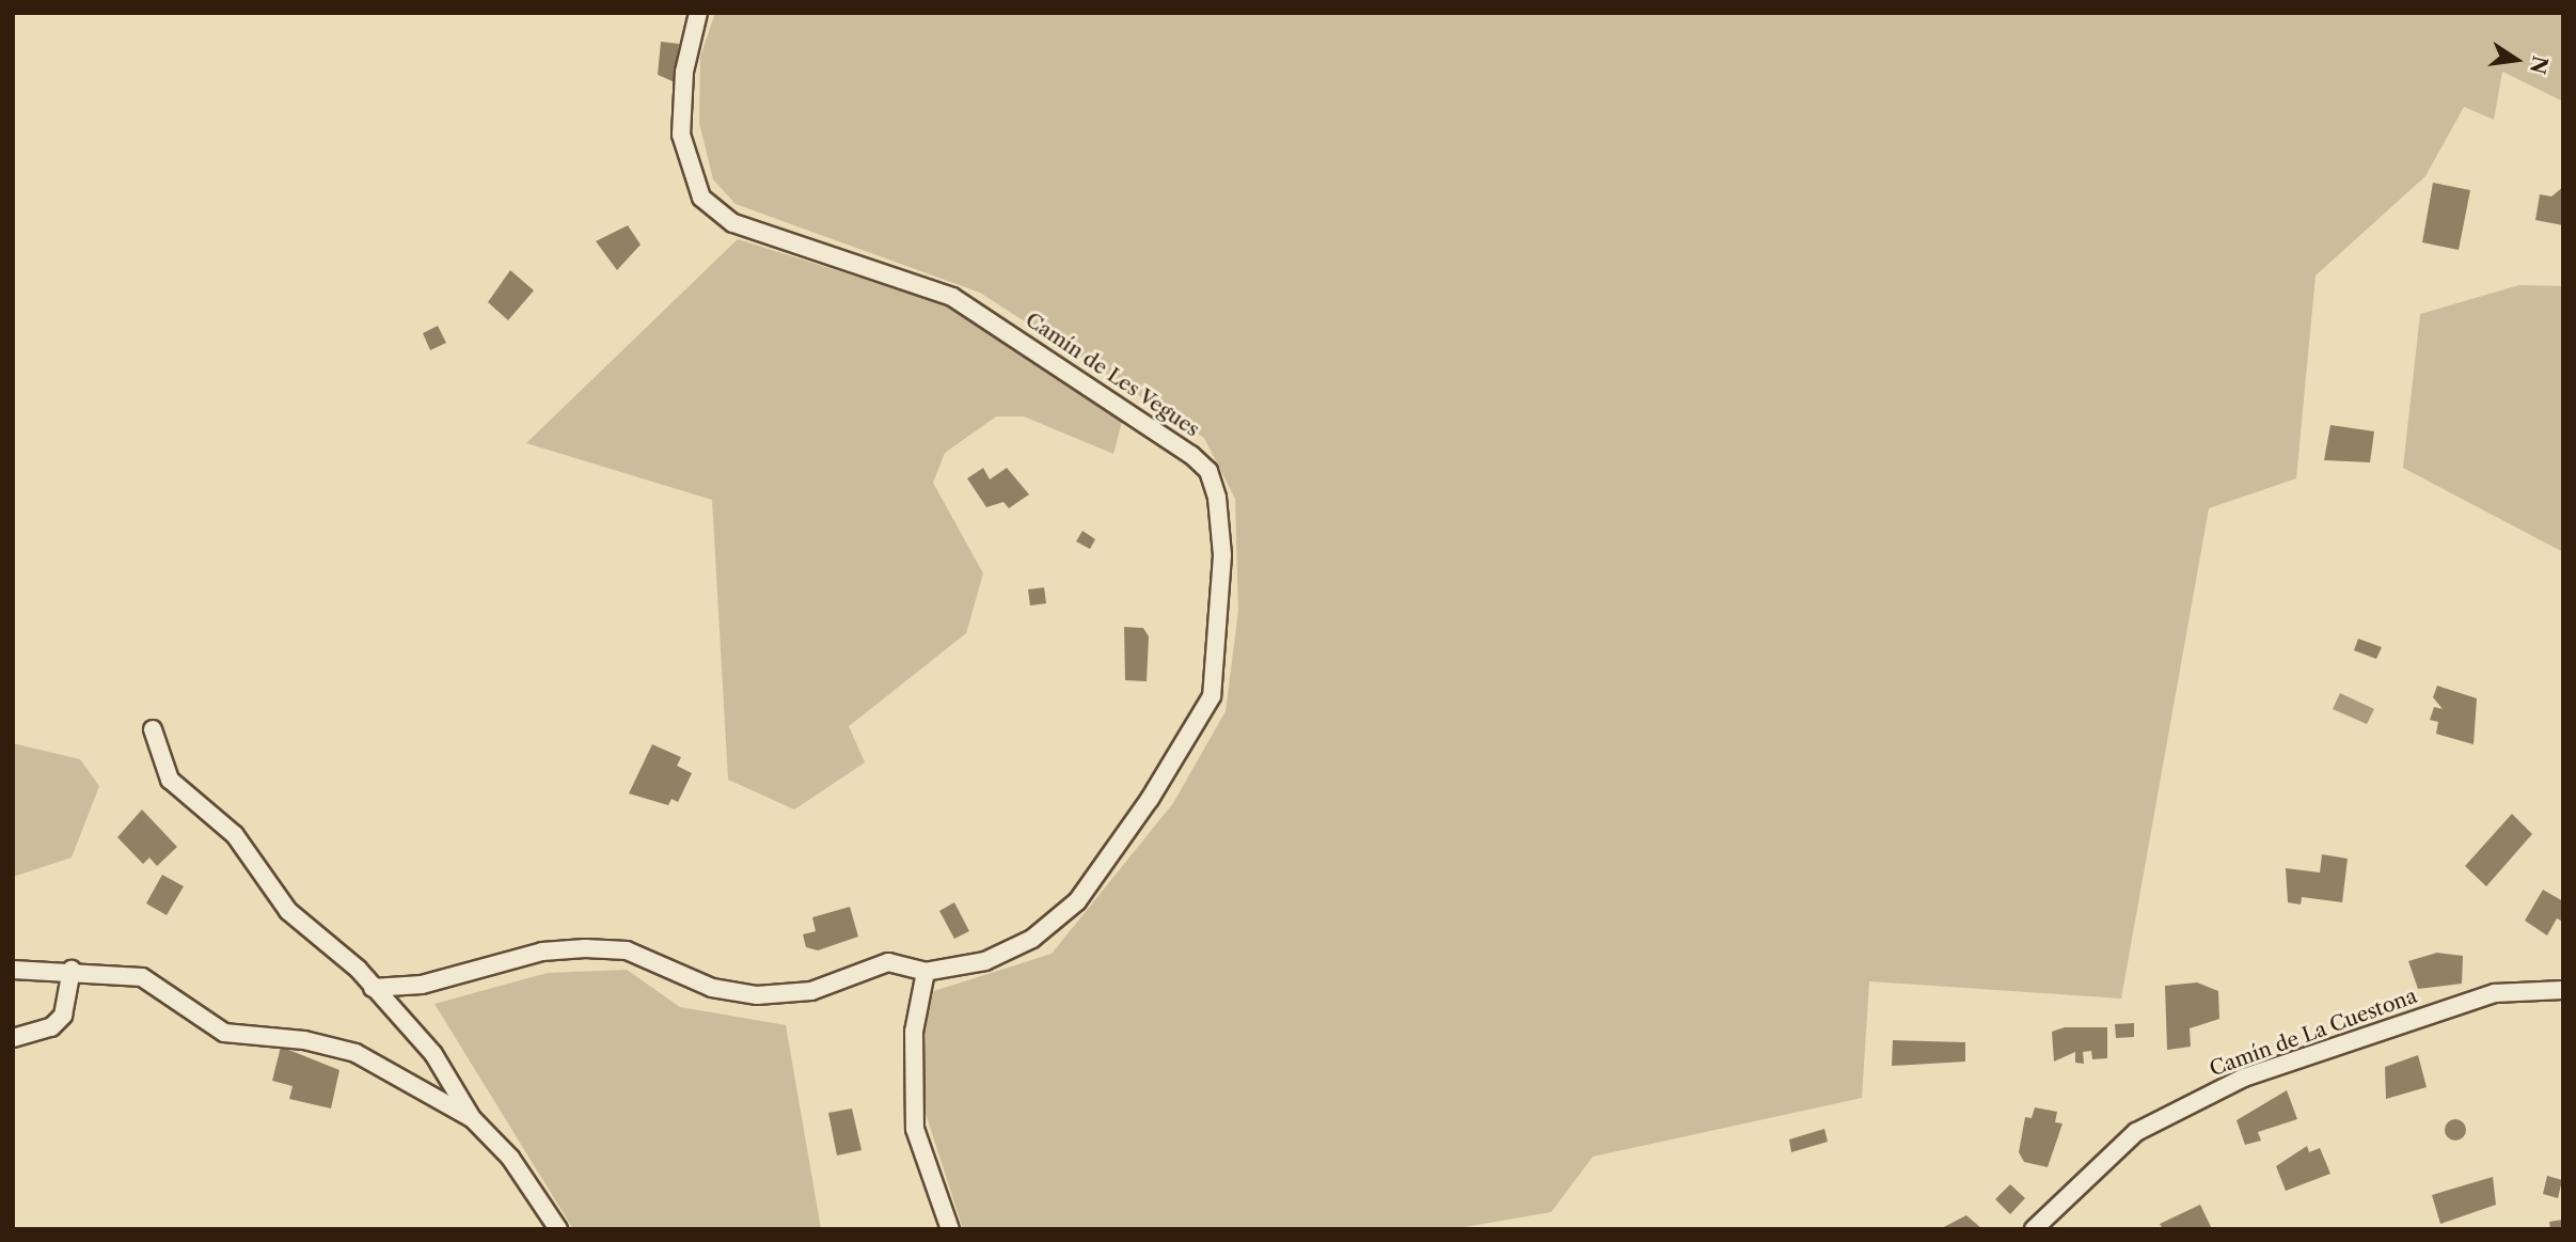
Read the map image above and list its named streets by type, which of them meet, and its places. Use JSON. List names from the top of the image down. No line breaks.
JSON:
{"streets":{"street":["Camín de Les Vegues","Camín de La Cuestona"]},"north":"right"}
